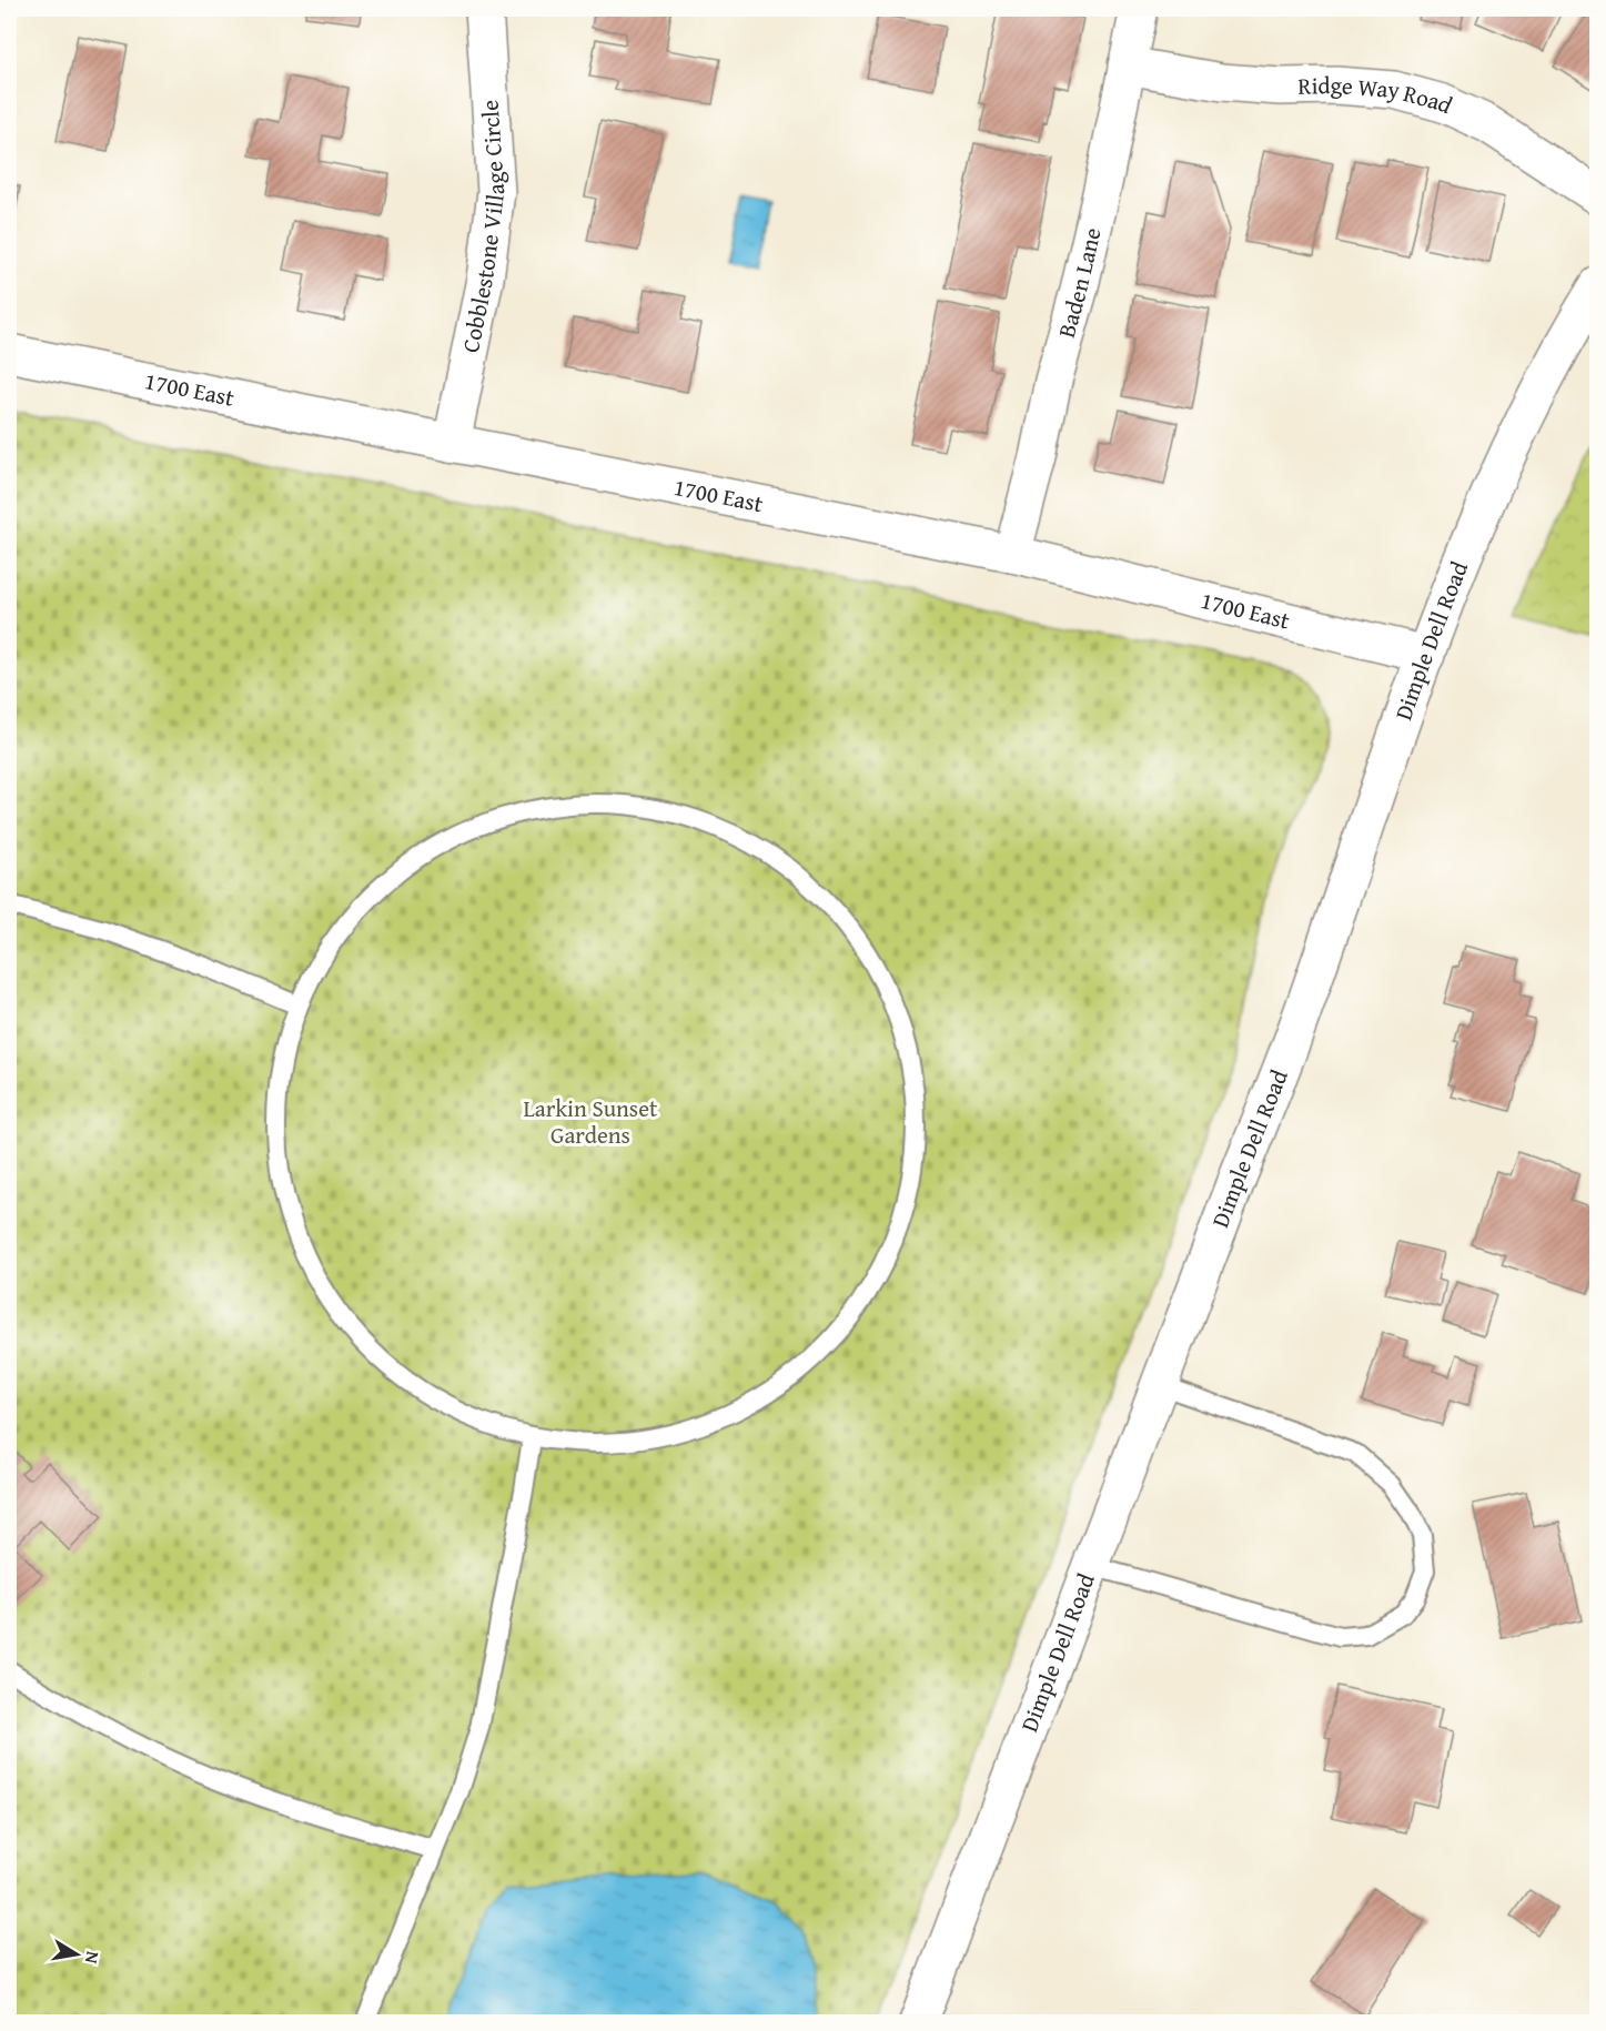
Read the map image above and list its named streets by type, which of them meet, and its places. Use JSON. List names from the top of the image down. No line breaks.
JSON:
{"streets":{"street":["Ridge Way Road","Cobblestone Village Circle","Baden Lane","1700 East","Dimple Dell Road"]},"crossings":[["Ridge Way Road","Baden Lane"],["Cobblestone Village Circle","1700 East"],["Baden Lane","1700 East"],["1700 East","Dimple Dell Road"]],"parks":["Larkin Sunset Gardens"],"north":"right"}
